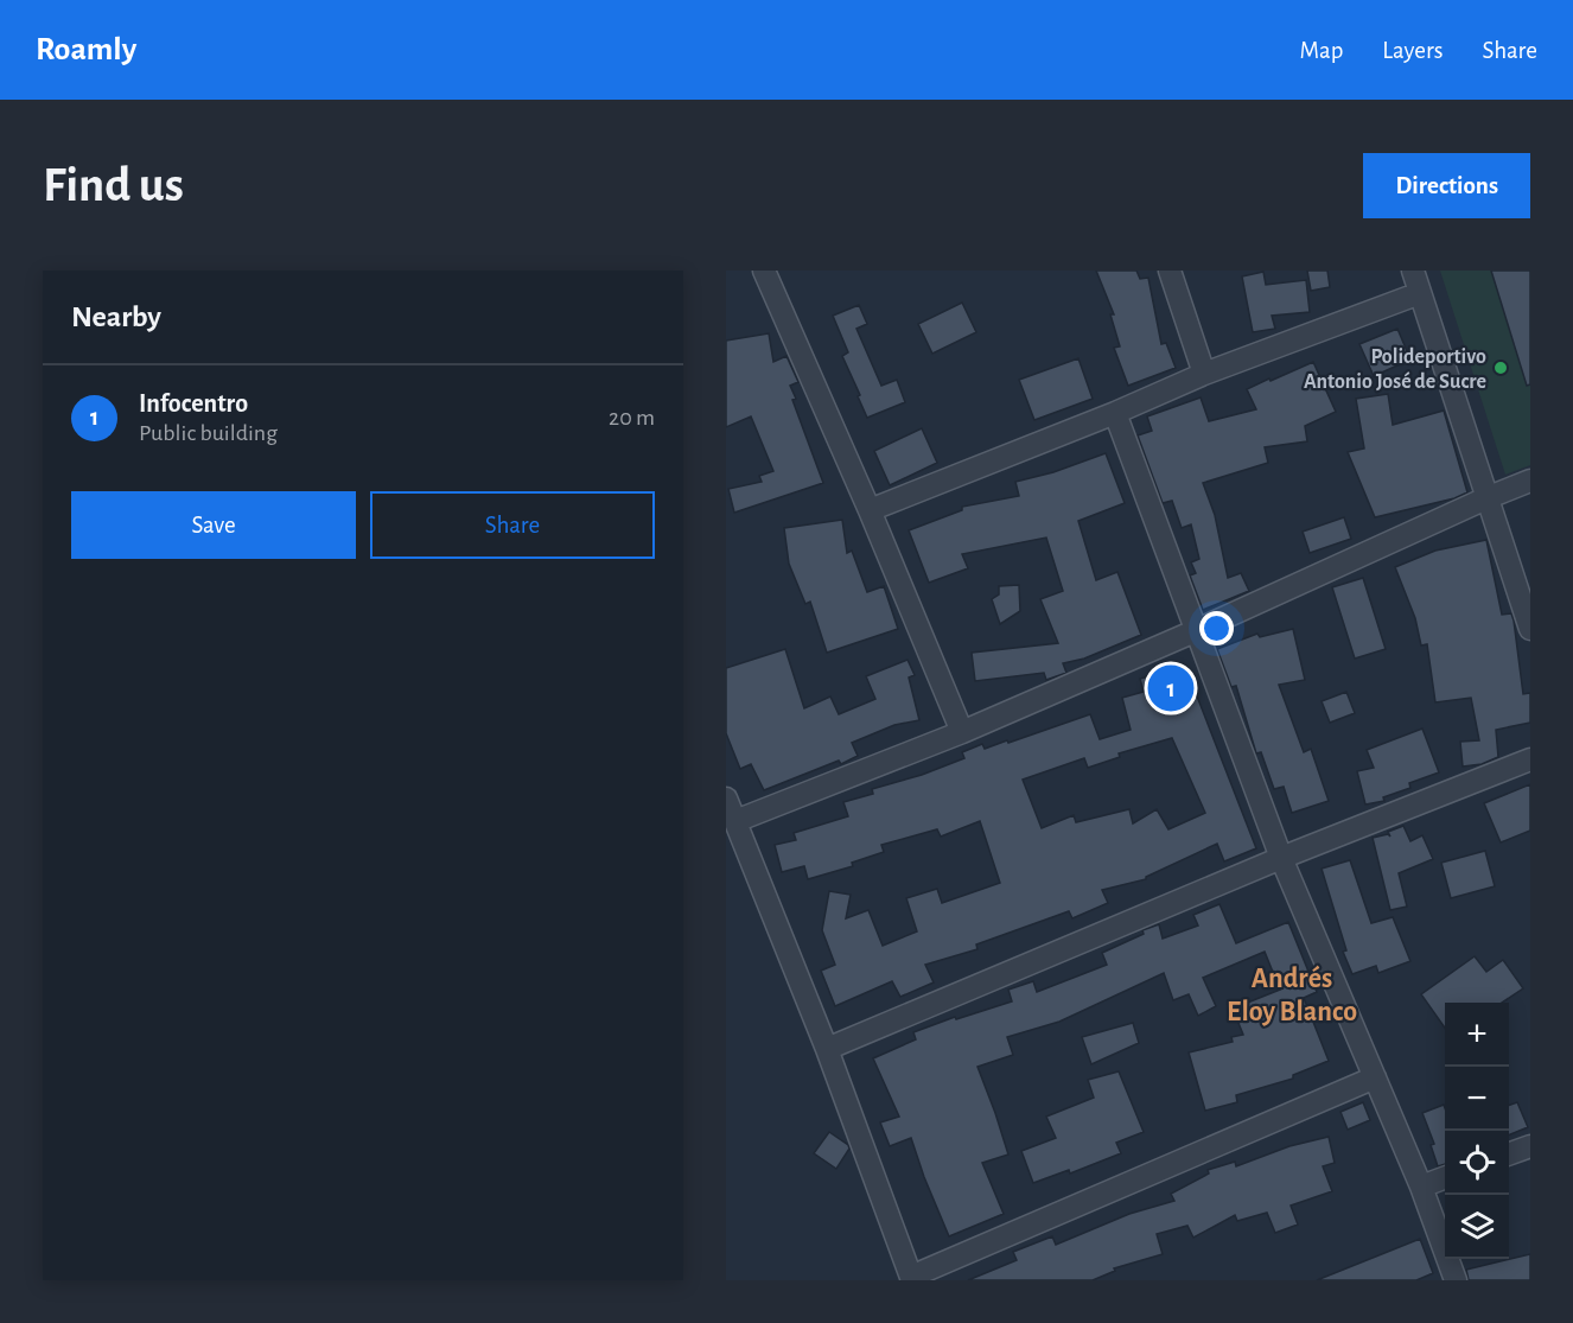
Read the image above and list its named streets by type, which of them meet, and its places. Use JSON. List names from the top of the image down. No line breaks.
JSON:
{"districts":["Andrés Eloy Blanco"],"places":["Polideportivo Antonio José de Sucre"],"page":{"header":"Roamly","nav":["Map","Layers","Share"],"buttons":["Directions",["Save","Share"]],"title":"Find us","heading":"Nearby","list":[{"mark":"1","name":"Infocentro","note":"Public building","value":"20 m"}],"pins":"1","map_buttons":["+","−"]}}
